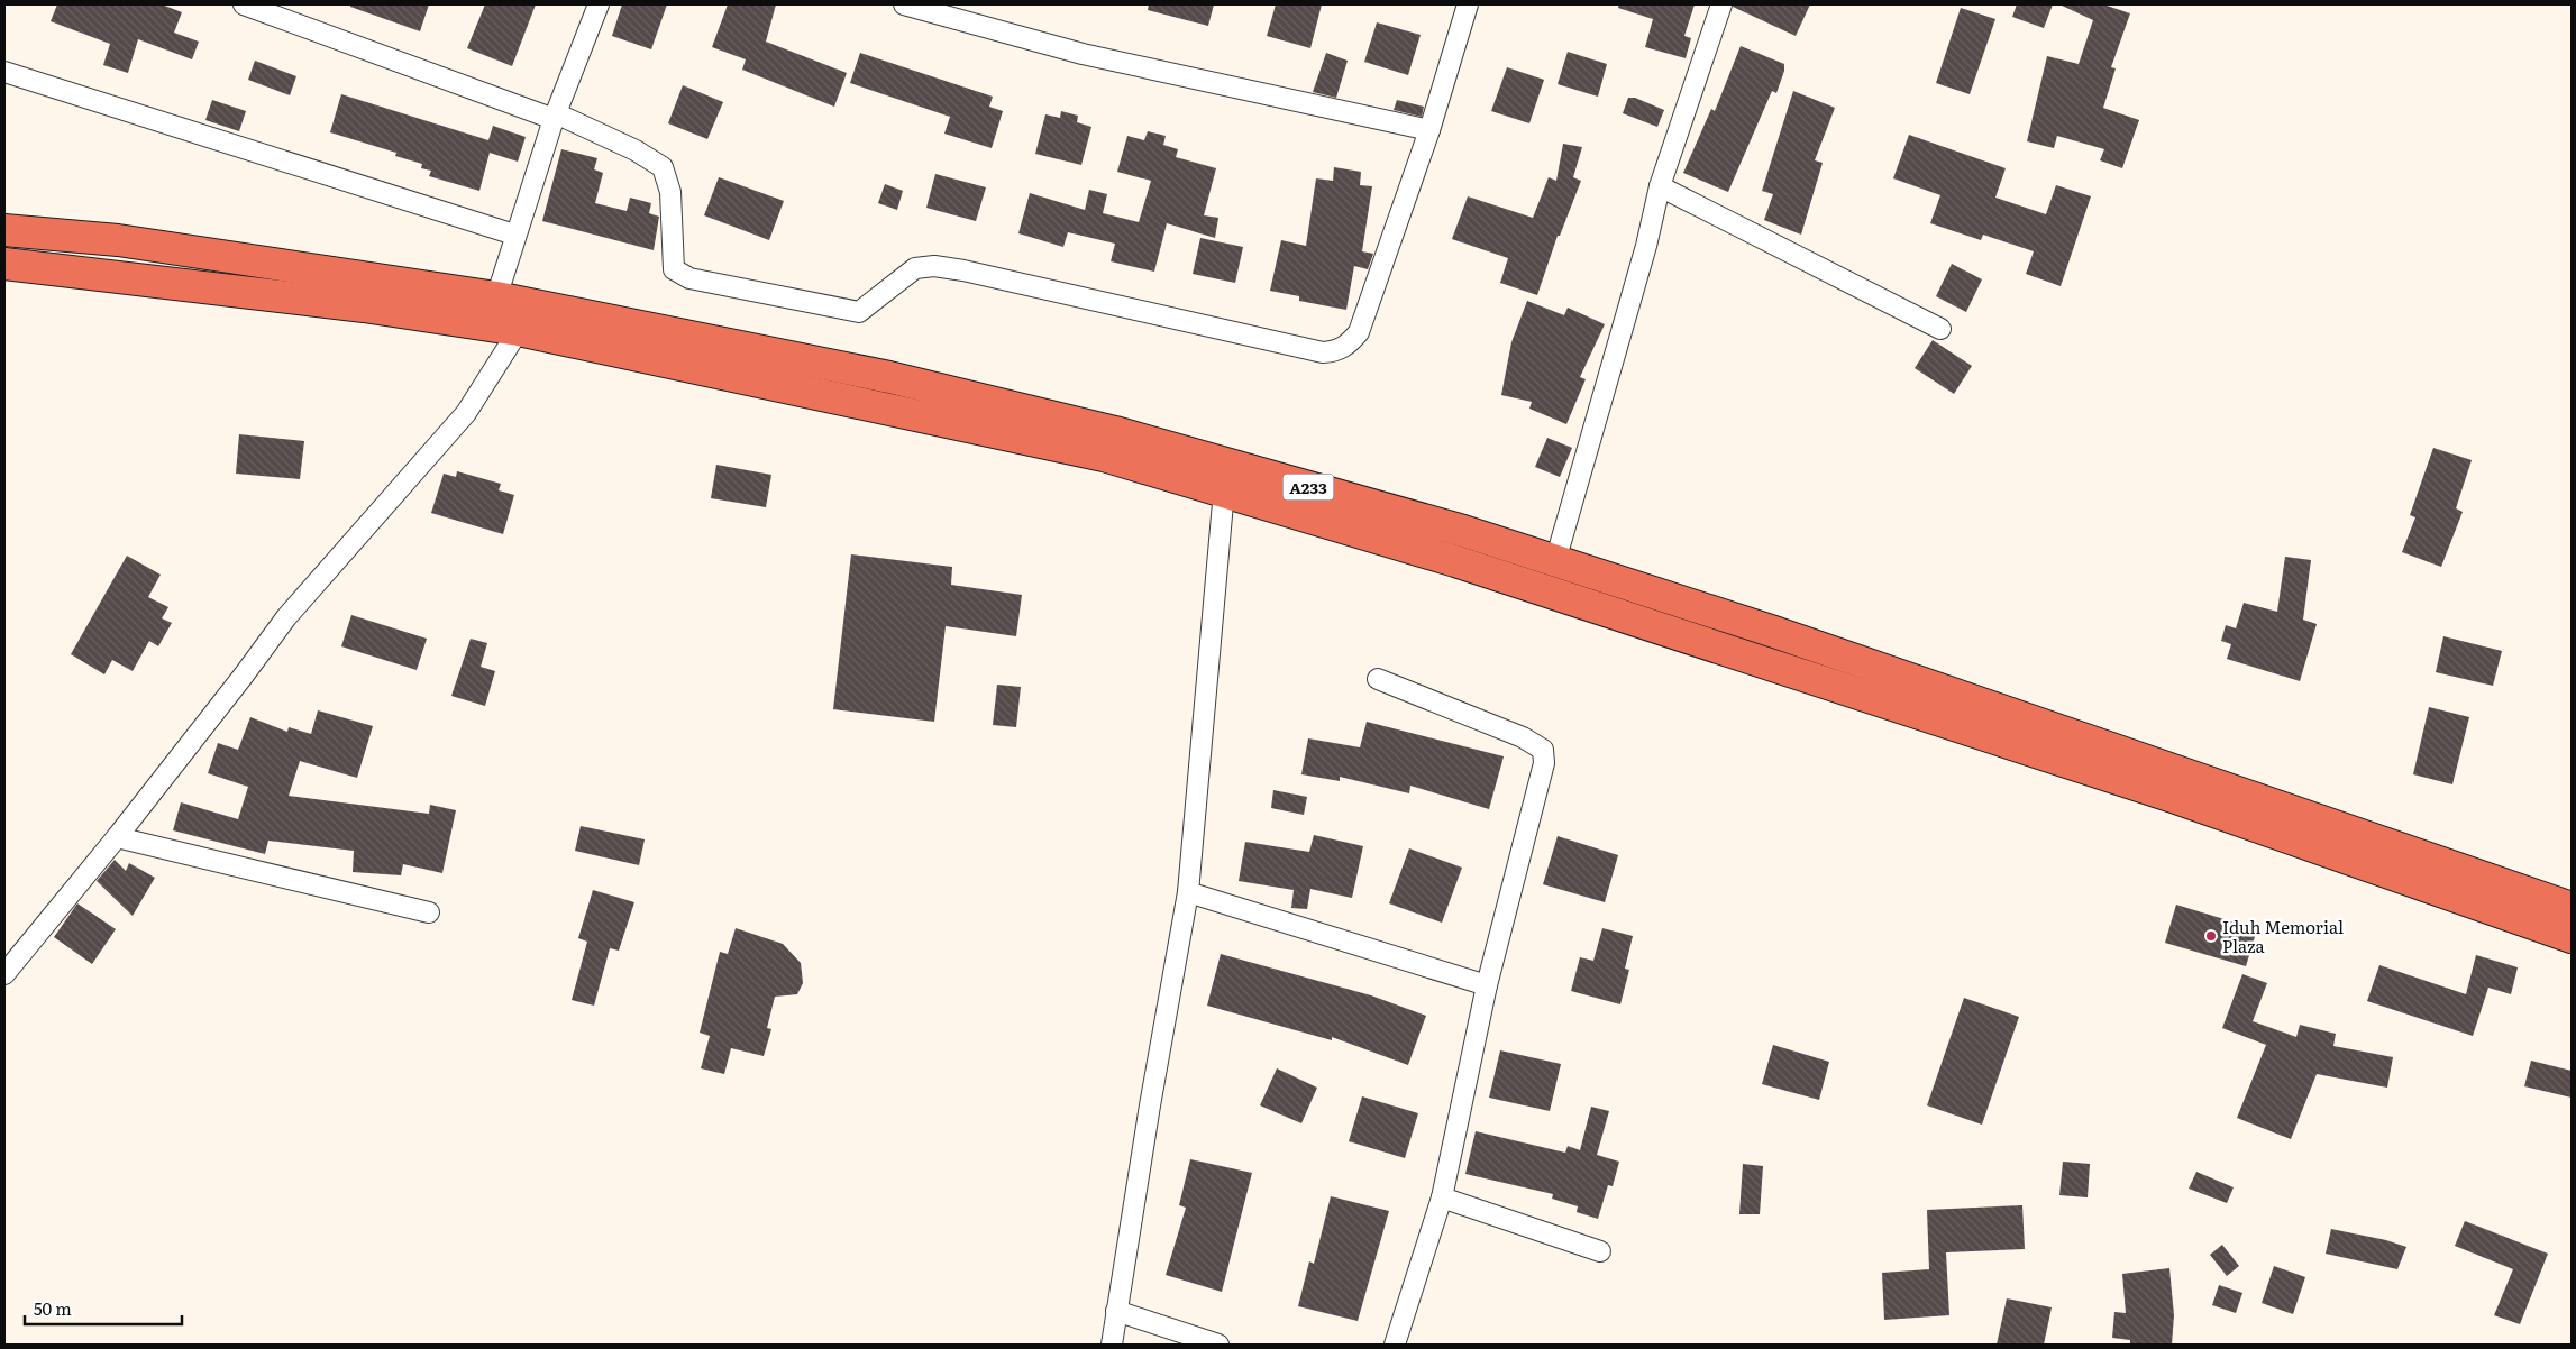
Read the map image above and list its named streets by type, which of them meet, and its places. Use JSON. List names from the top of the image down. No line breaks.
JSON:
{"streets":{"highway":["A233"]},"places":["Iduh Memorial Plaza"],"scale_bar":"50 m"}
